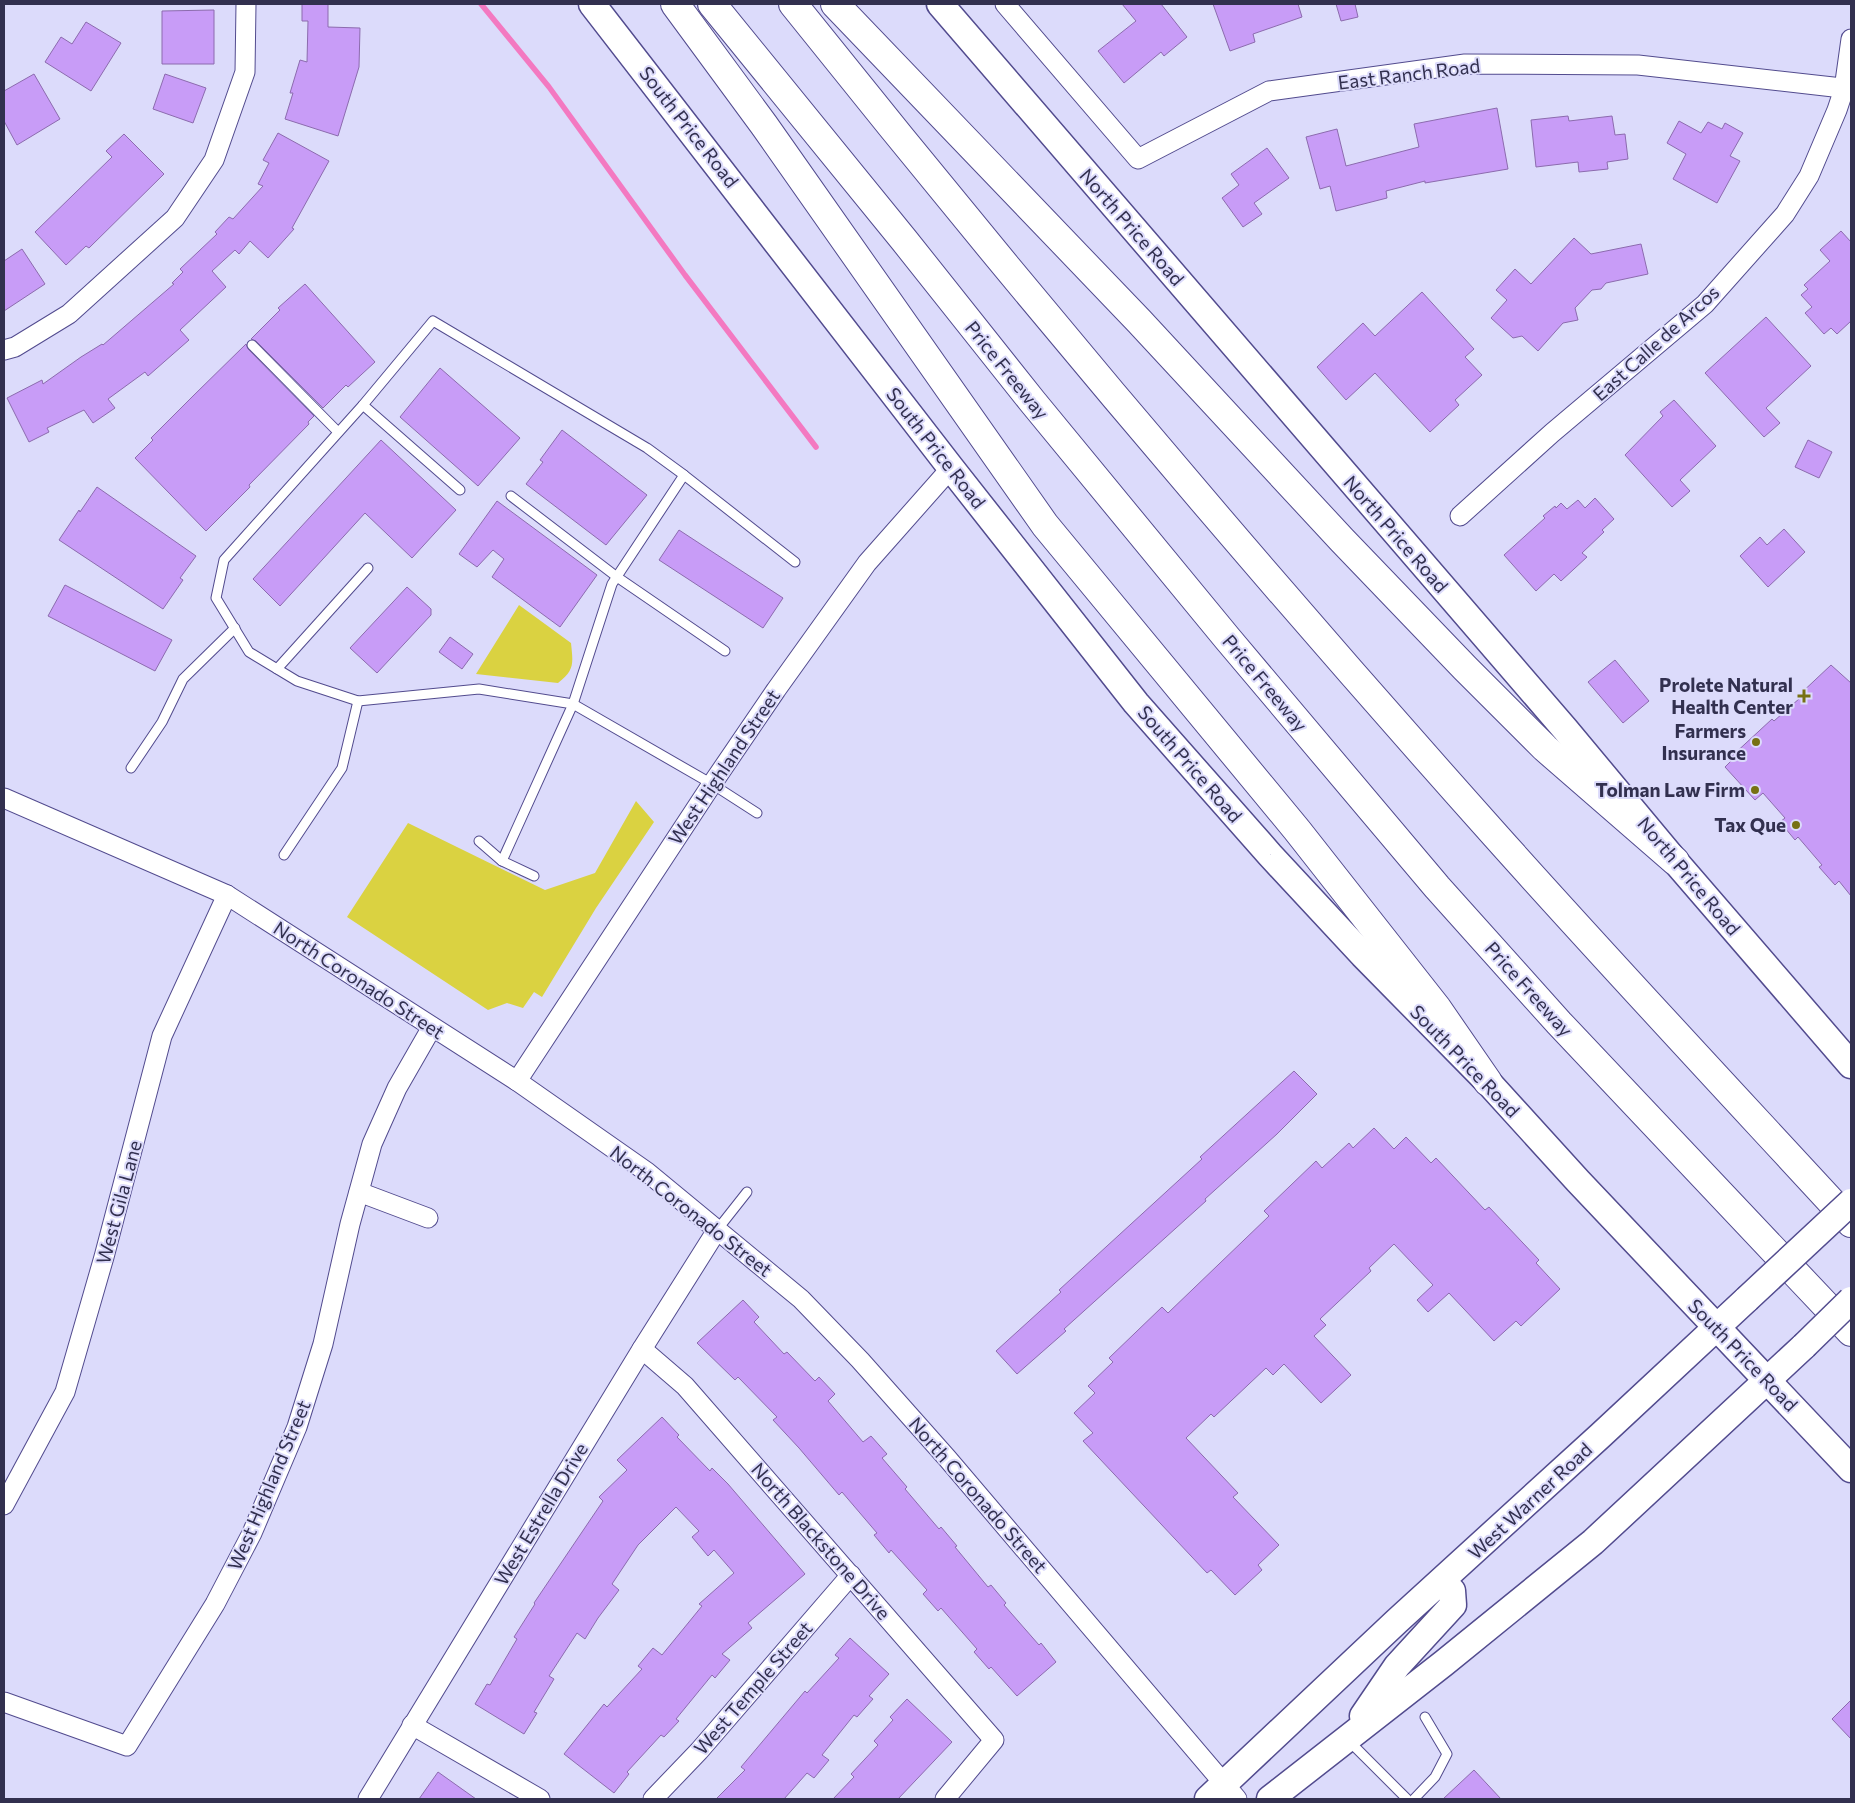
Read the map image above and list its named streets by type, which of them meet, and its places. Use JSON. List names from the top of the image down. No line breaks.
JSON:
{"streets":{"highway":["Price Freeway"],"main road":["South Price Road","North Price Road","West Warner Road"],"street":["East Ranch Road","East Calle de Arcos","West Highland Street","North Coronado Street","West Gila Lane","West Estrella Drive","North Blackstone Drive","West Temple Street"]},"crossings":[["East Ranch Road","East Calle de Arcos"],["South Price Road","West Highland Street"],["South Price Road","West Warner Road"],["West Highland Street","North Coronado Street"],["North Coronado Street","West Gila Lane"],["North Coronado Street","West Warner Road"],["North Coronado Street","West Estrella Drive"],["West Estrella Drive","North Blackstone Drive"],["North Blackstone Drive","West Temple Street"]],"places":{"health":["Prolete Natural Health Center"],"other":["Farmers Insurance","Tolman Law Firm","Tax Que"]}}
